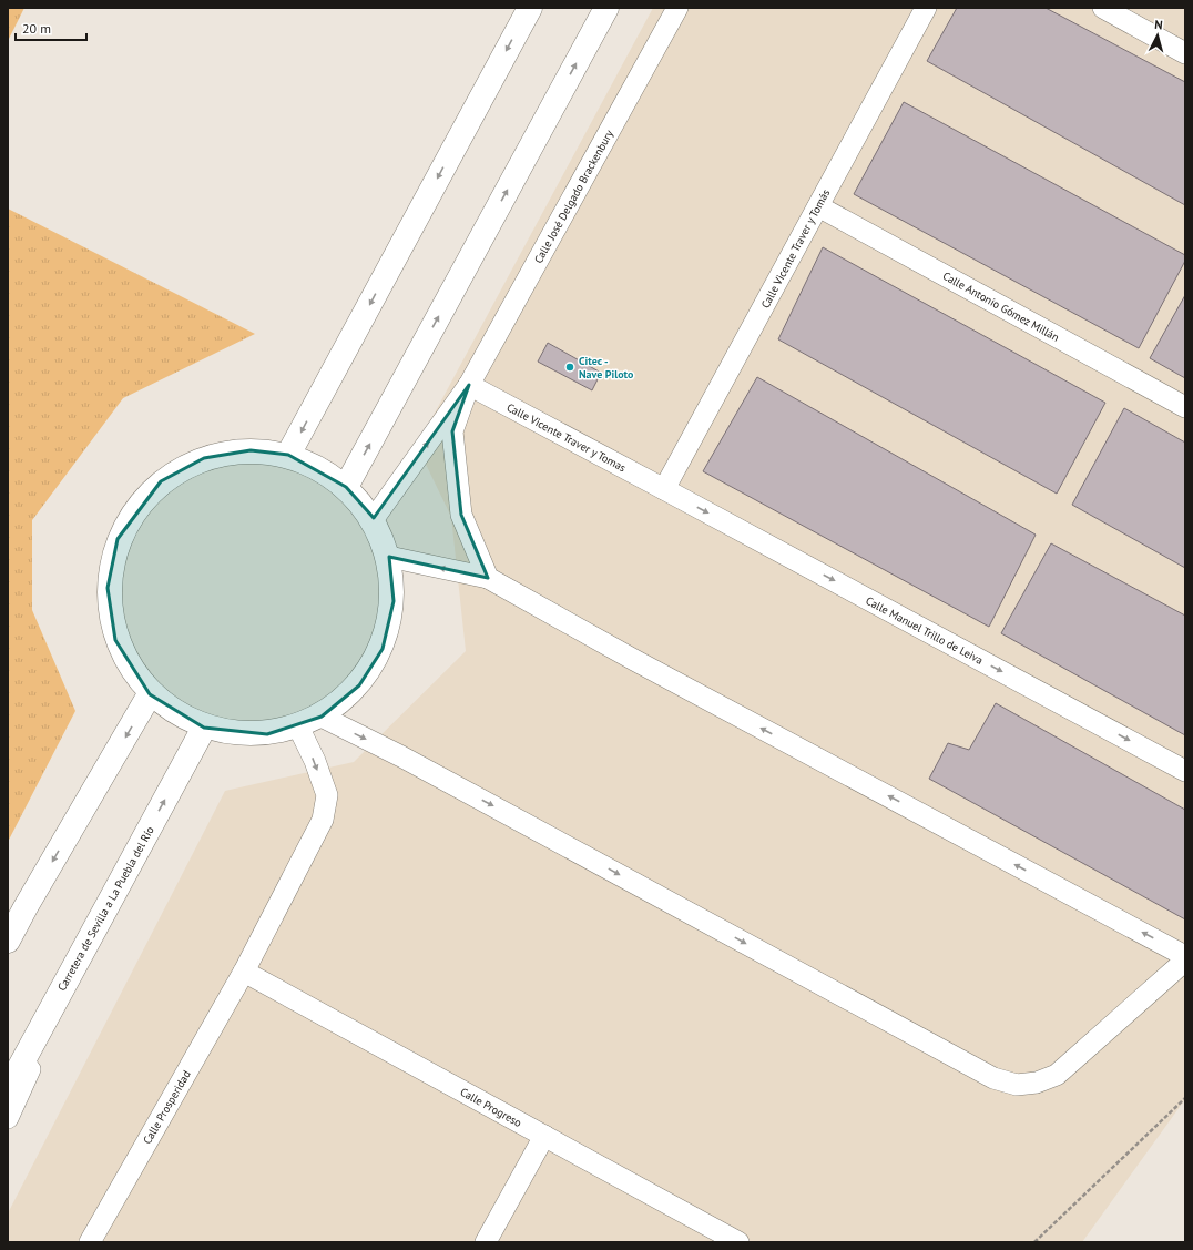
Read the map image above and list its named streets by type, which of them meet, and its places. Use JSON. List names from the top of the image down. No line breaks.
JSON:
{"streets":{"main road":["Carretera de Sevilla a La Puebla del Río"],"street":["Calle José Delgado Brackenbury","Calle Vicente Traver y Tomás","Calle Antonio Gómez Millán","Calle Vicente Traver y Tomas","Calle Manuel Trillo de Leiva","Calle Prosperidad","Calle Progreso"]},"crossings":[["Calle José Delgado Brackenbury","Calle Vicente Traver y Tomas"],["Calle Vicente Traver y Tomás","Calle Antonio Gómez Millán"],["Calle Vicente Traver y Tomás","Calle Vicente Traver y Tomas"],["Calle Vicente Traver y Tomás","Calle Manuel Trillo de Leiva"],["Calle Vicente Traver y Tomas","Calle Manuel Trillo de Leiva"],["Calle Prosperidad","Calle Progreso"]],"one_way":["Calle Prosperidad"],"places":["Citec - Nave Piloto"],"scale_bar":"20 m","north":"top"}
